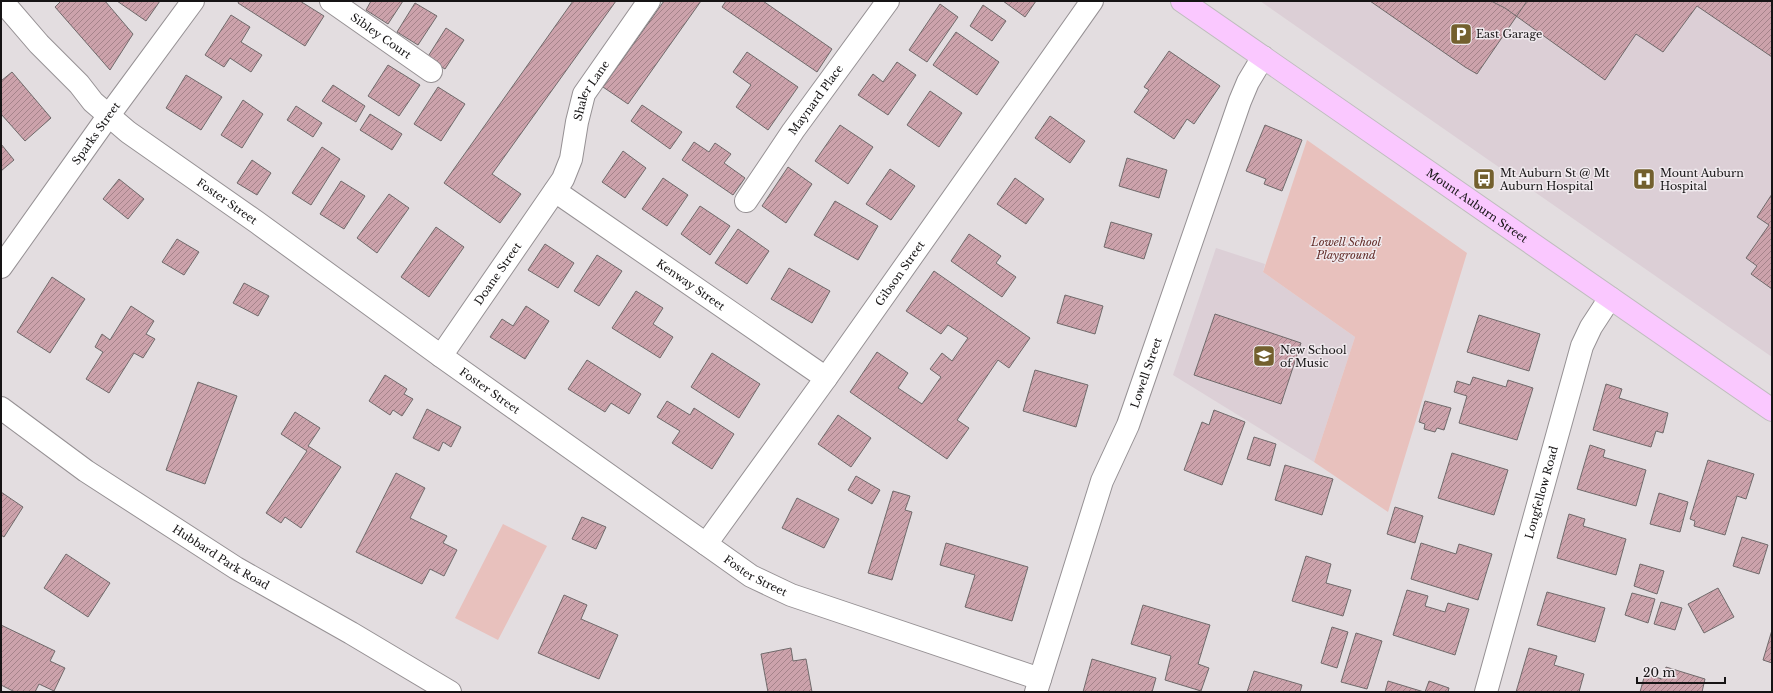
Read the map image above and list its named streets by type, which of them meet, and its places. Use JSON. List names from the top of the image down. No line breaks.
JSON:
{"streets":{"main road":["Mount Auburn Street"],"street":["Sibley Court","Shaler Lane","Maynard Place","Sparks Street","Foster Street","Doane Street","Gibson Street","Kenway Street","Lowell Street","Longfellow Road","Hubbard Park Road"]},"crossings":[["Shaler Lane","Doane Street"],["Shaler Lane","Kenway Street"],["Sparks Street","Foster Street"],["Foster Street","Doane Street"],["Foster Street","Gibson Street"],["Foster Street","Lowell Street"],["Mount Auburn Street","Lowell Street"],["Mount Auburn Street","Longfellow Road"],["Doane Street","Kenway Street"],["Gibson Street","Kenway Street"]],"parks":["Lowell School Playground"],"places":{"parking":["East Garage"],"bus stop":["Mt Auburn St @ Mt Auburn Hospital"],"hospital":["Mount Auburn Hospital"],"school or university":["New School of Music"]},"scale_bar":"20 m"}
